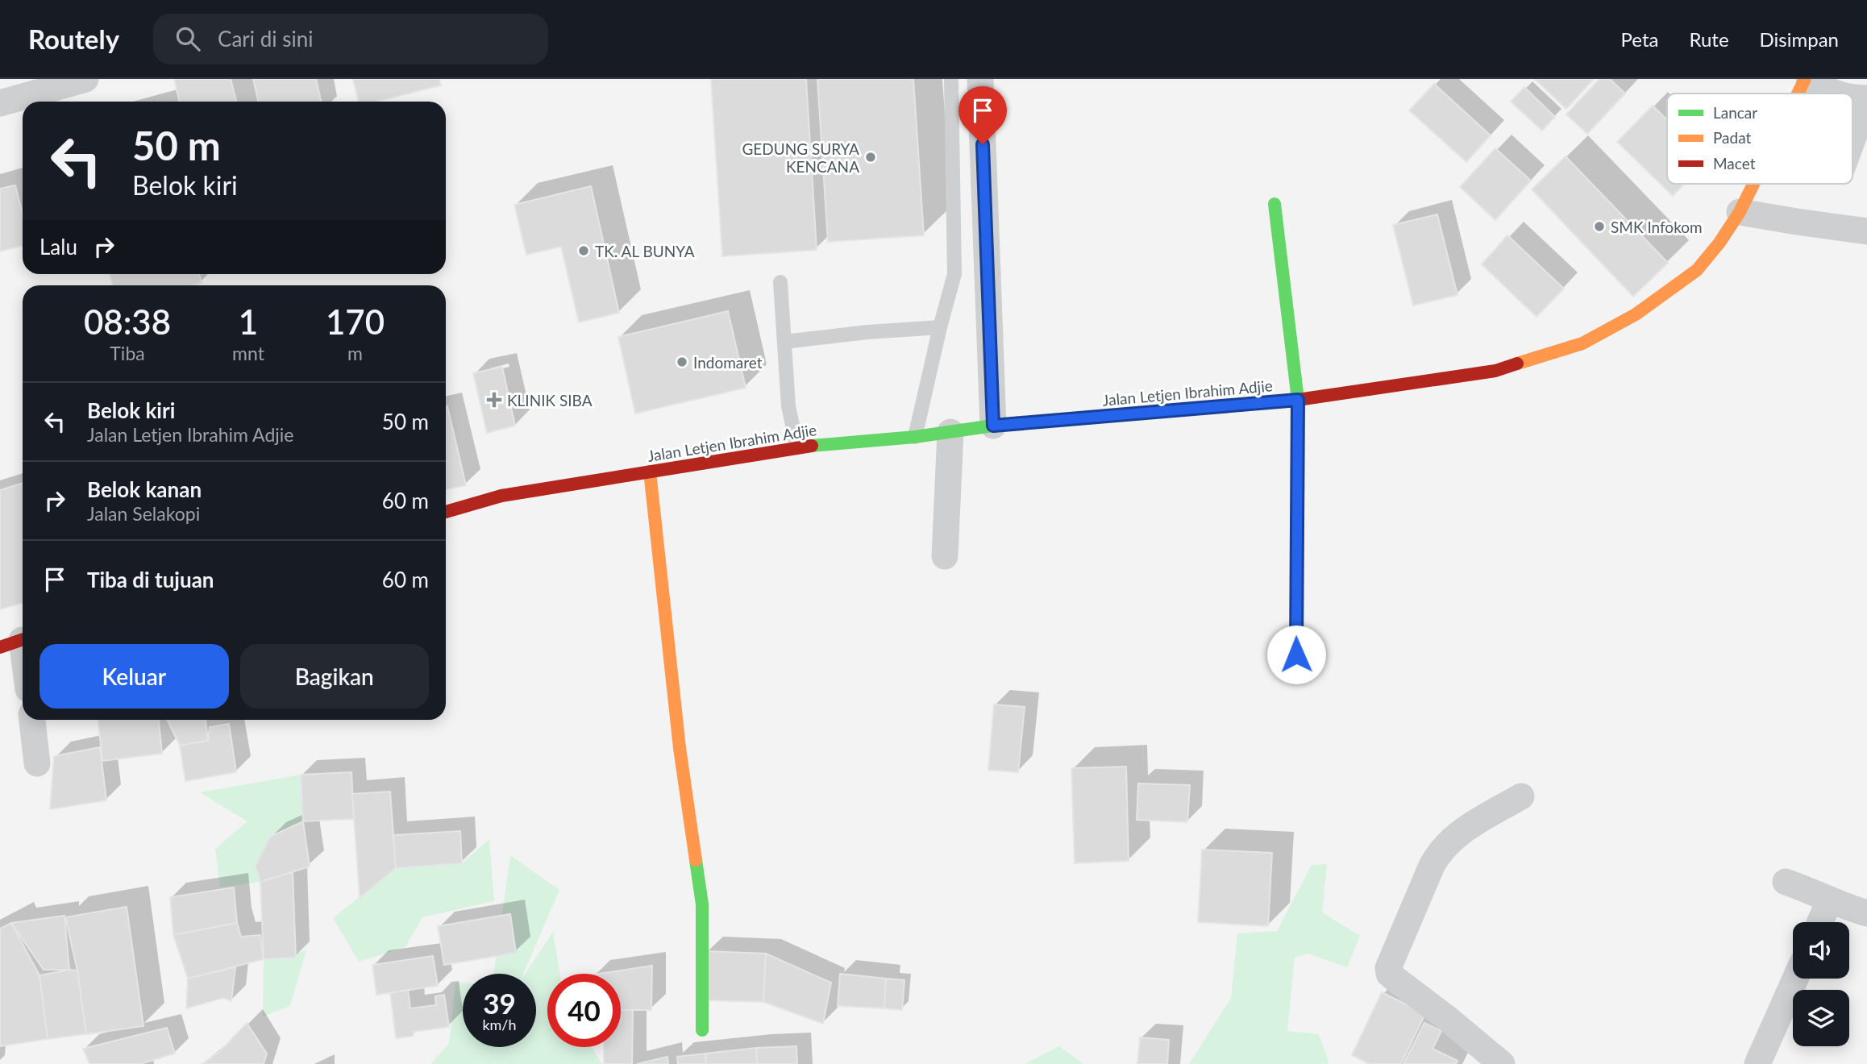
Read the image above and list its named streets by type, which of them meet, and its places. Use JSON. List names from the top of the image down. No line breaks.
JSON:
{"streets":{"main road":["Jalan Letjen Ibrahim Adjie"]},"places":{"other":["GEDUNG SURYA KENCANA","SMK Infokom","TK. AL BUNYA","Indomaret"],"health":["KLINIK SIBA"]},"legend":["Lancar","Padat","Macet"],"page":{"header":"Routely","search":"Cari di sini","nav":["Peta","Rute","Disimpan"],"turn":["50 m","Belok kiri"],"then":"Lalu","eta":["08:38","Tiba","1","mnt","170","m"],"list":[{"name":"Belok kiri","note":"Jalan Letjen Ibrahim Adjie","value":"50 m"},{"name":"Belok kanan","note":"Jalan Selakopi","value":"60 m"},{"name":"Tiba di tujuan","value":"60 m"}],"buttons":["Keluar","Bagikan"],"speed":"39 km/h","limit":"40"}}
